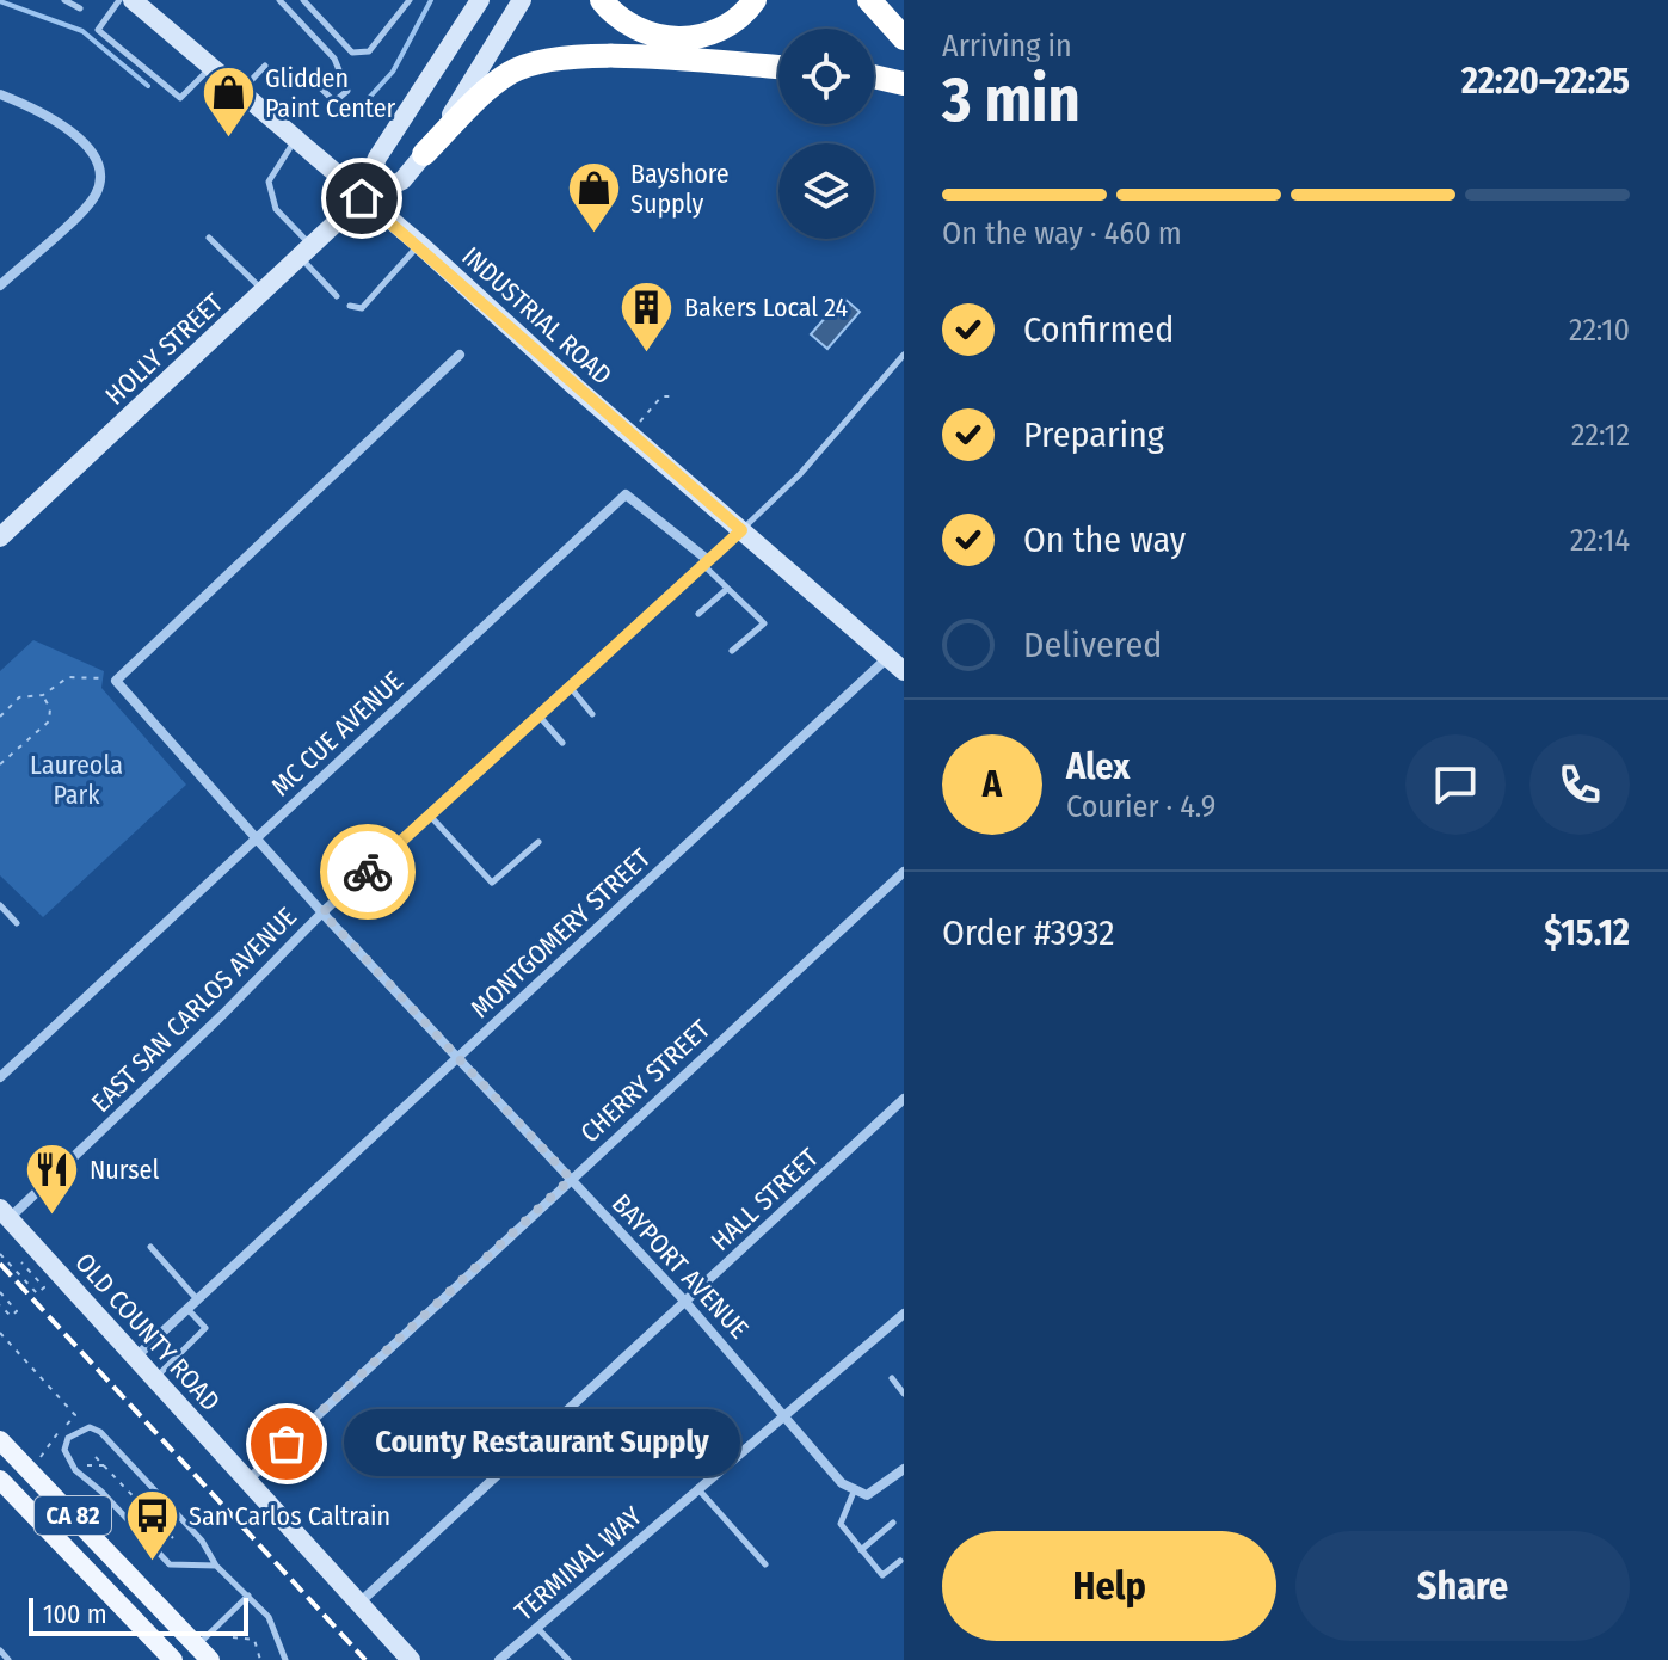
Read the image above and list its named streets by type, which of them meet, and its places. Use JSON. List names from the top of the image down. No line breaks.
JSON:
{"streets":{"main road":["INDUSTRIAL ROAD","HOLLY STREET","OLD COUNTY ROAD","CA 82"],"street":["MC CUE AVENUE","MONTGOMERY STREET","EAST SAN CARLOS AVENUE","CHERRY STREET","HALL STREET","BAYPORT AVENUE","TERMINAL WAY"]},"crossings":[["INDUSTRIAL ROAD","HOLLY STREET"],["INDUSTRIAL ROAD","MONTGOMERY STREET"],["INDUSTRIAL ROAD","EAST SAN CARLOS AVENUE"],["MC CUE AVENUE","EAST SAN CARLOS AVENUE"],["MC CUE AVENUE","BAYPORT AVENUE"],["MONTGOMERY STREET","BAYPORT AVENUE"],["MONTGOMERY STREET","OLD COUNTY ROAD"],["EAST SAN CARLOS AVENUE","BAYPORT AVENUE"],["EAST SAN CARLOS AVENUE","OLD COUNTY ROAD"],["CHERRY STREET","BAYPORT AVENUE"],["CHERRY STREET","OLD COUNTY ROAD"],["HALL STREET","BAYPORT AVENUE"],["HALL STREET","OLD COUNTY ROAD"],["BAYPORT AVENUE","TERMINAL WAY"]],"parks":["Laureola Park"],"places":{"shop":["Glidden Paint Center","Bayshore Supply"],"building":["Bakers Local 24"],"restaurant":["Nursel"],"other":["County Restaurant Supply"],"bus stop":["San Carlos Caltrain"]},"scale_bar":"100 m","page":{"heading":["3 min","Arriving in","22:20–22:25"],"panel":["Alex","Courier · 4.9","Order #3932","$15.12"],"bar":"On the way · 460 m","list":[["Confirmed","22:10"],["Preparing","22:12"],["On the way","22:14"],"Delivered"],"round":"A","bubble":"County Restaurant Supply","buttons":["Help","Share"],"scale":"100 m"}}
